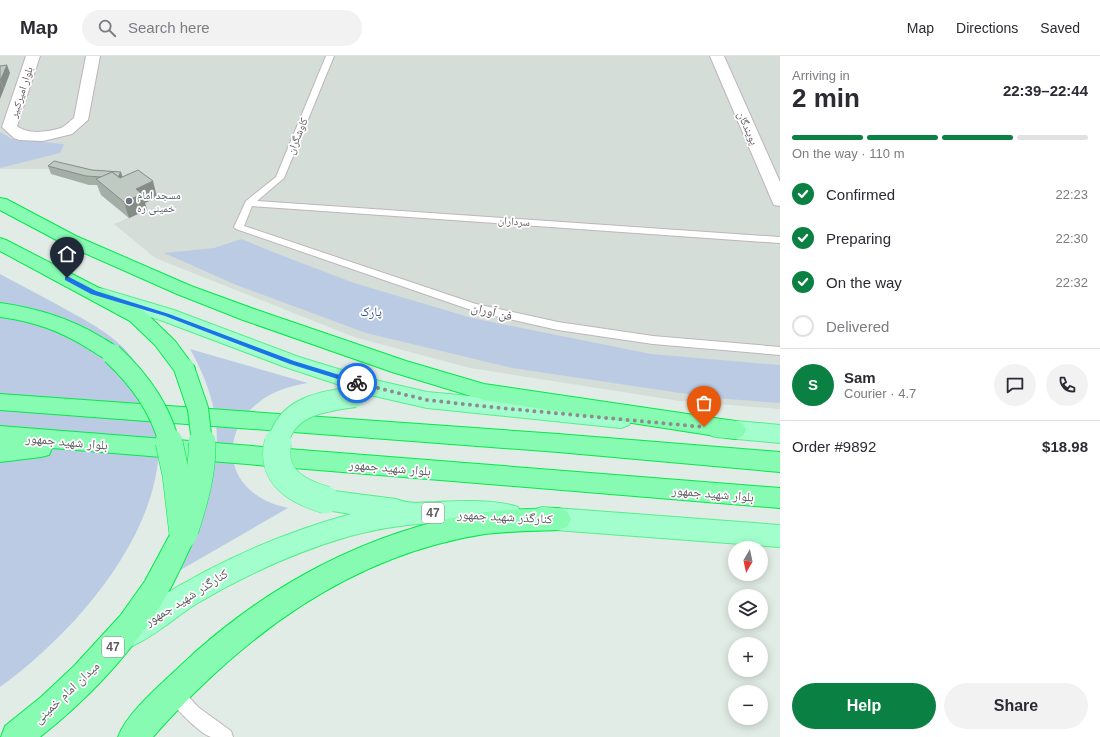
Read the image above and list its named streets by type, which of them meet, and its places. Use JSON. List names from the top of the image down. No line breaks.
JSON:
{"streets":{"highway":["بلوار شهید جمهور","47","میدان امام خمینی"],"main road":["کنارگذر شهید جمهور"],"street":["بلوار امیرکبیر","پویندگان"],"lane":["کاوشگران","سرداران","فن آوران"]},"crossings":[["کاوشگران","سرداران"],["کاوشگران","فن آوران"],["سرداران","فن آوران"],["47","میدان امام خمینی"],["کنارگذر شهید جمهور","میدان امام خمینی"]],"parks":["پارک"],"places":["مسجد امام خمینی ره"],"north":"bottom","page":{"header":"Map","search":"Search here","nav":["Map","Directions","Saved"],"heading":["2 min","Arriving in","22:39–22:44"],"panel":["Sam","Courier · 4.7","Order #9892","$18.98"],"bar":"On the way · 110 m","list":[["Confirmed","22:23"],["Preparing","22:30"],["On the way","22:32"],"Delivered"],"round":"S","map_buttons":["+","−"],"buttons":["Help","Share"]}}
